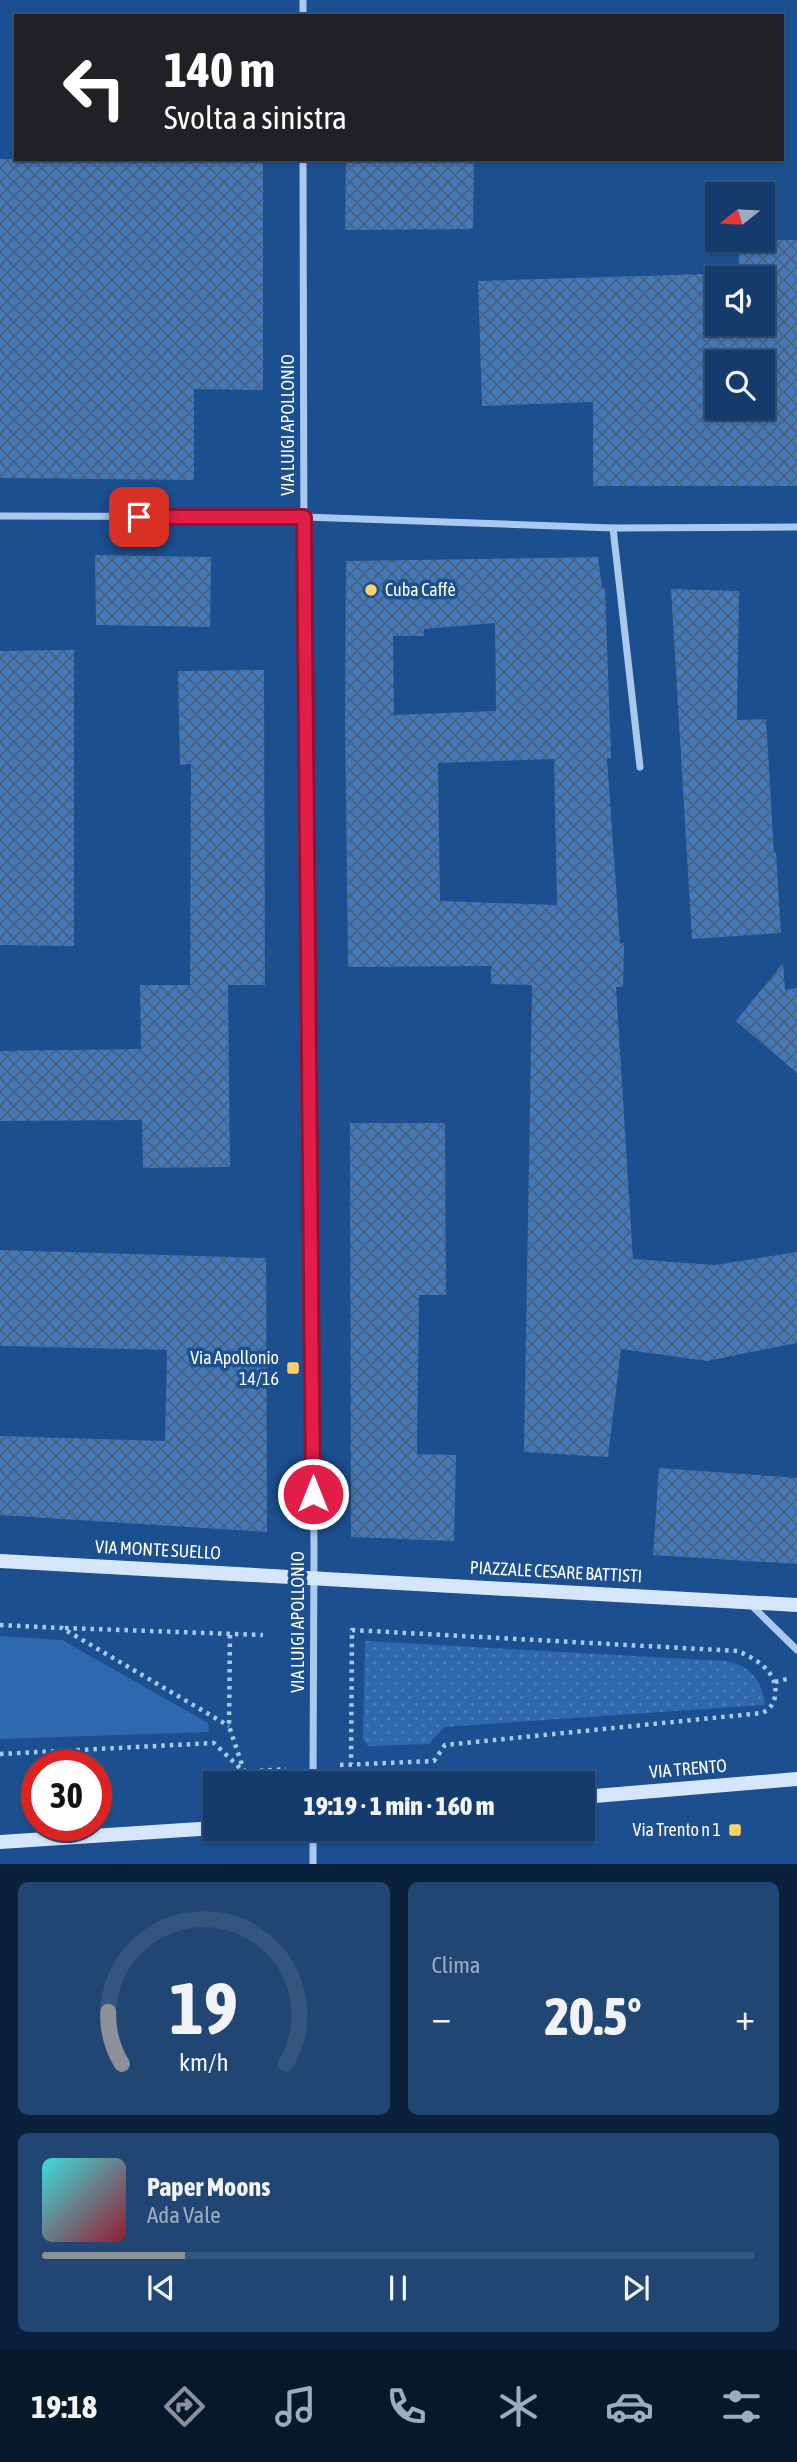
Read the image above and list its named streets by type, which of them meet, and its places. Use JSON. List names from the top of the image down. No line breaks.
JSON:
{"streets":{"main road":["VIA MONTE SUELLO","PIAZZALE CESARE BATTISTI","VIA TRENTO"],"street":["VIA LUIGI APOLLONIO"]},"crossings":[["VIA LUIGI APOLLONIO","VIA MONTE SUELLO"],["VIA LUIGI APOLLONIO","PIAZZALE CESARE BATTISTI"],["VIA MONTE SUELLO","PIAZZALE CESARE BATTISTI"]],"places":{"other":["Cuba Caffè"],"transit":["Via Apollonio 14/16","Via Trento n 1"]},"north":"left","page":{"turn":["140 m","Svolta a sinistra"],"limit":"30","trip":"19:19 · 1 min · 160 m","tile":"Clima","heat":["−","20.5°","+"],"song":["Paper Moons","Ada Vale"],"tabs":"19:18","gauge":["19","km/h"]}}
